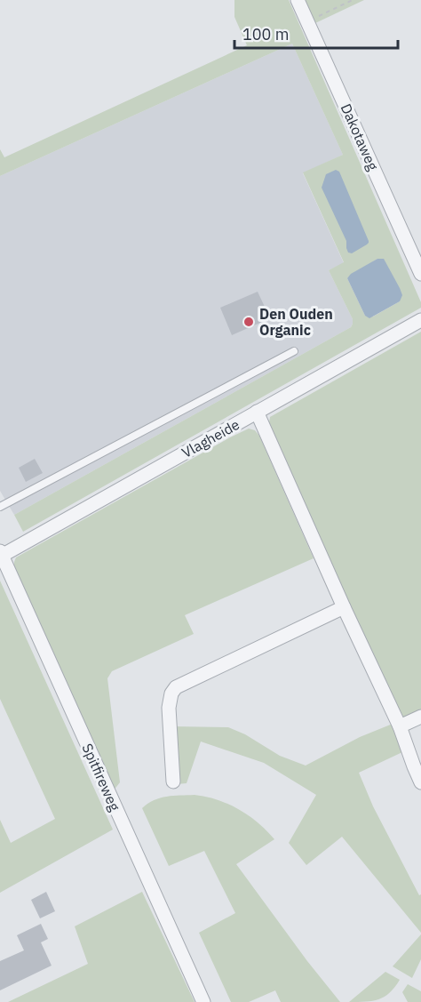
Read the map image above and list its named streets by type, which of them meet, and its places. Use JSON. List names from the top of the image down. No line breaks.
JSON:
{"streets":{"street":["Dakotaweg","Vlagheide","Spitfireweg"]},"crossings":[["Vlagheide","Spitfireweg"]],"places":["Den Ouden Organic"],"scale_bar":"100 m"}
